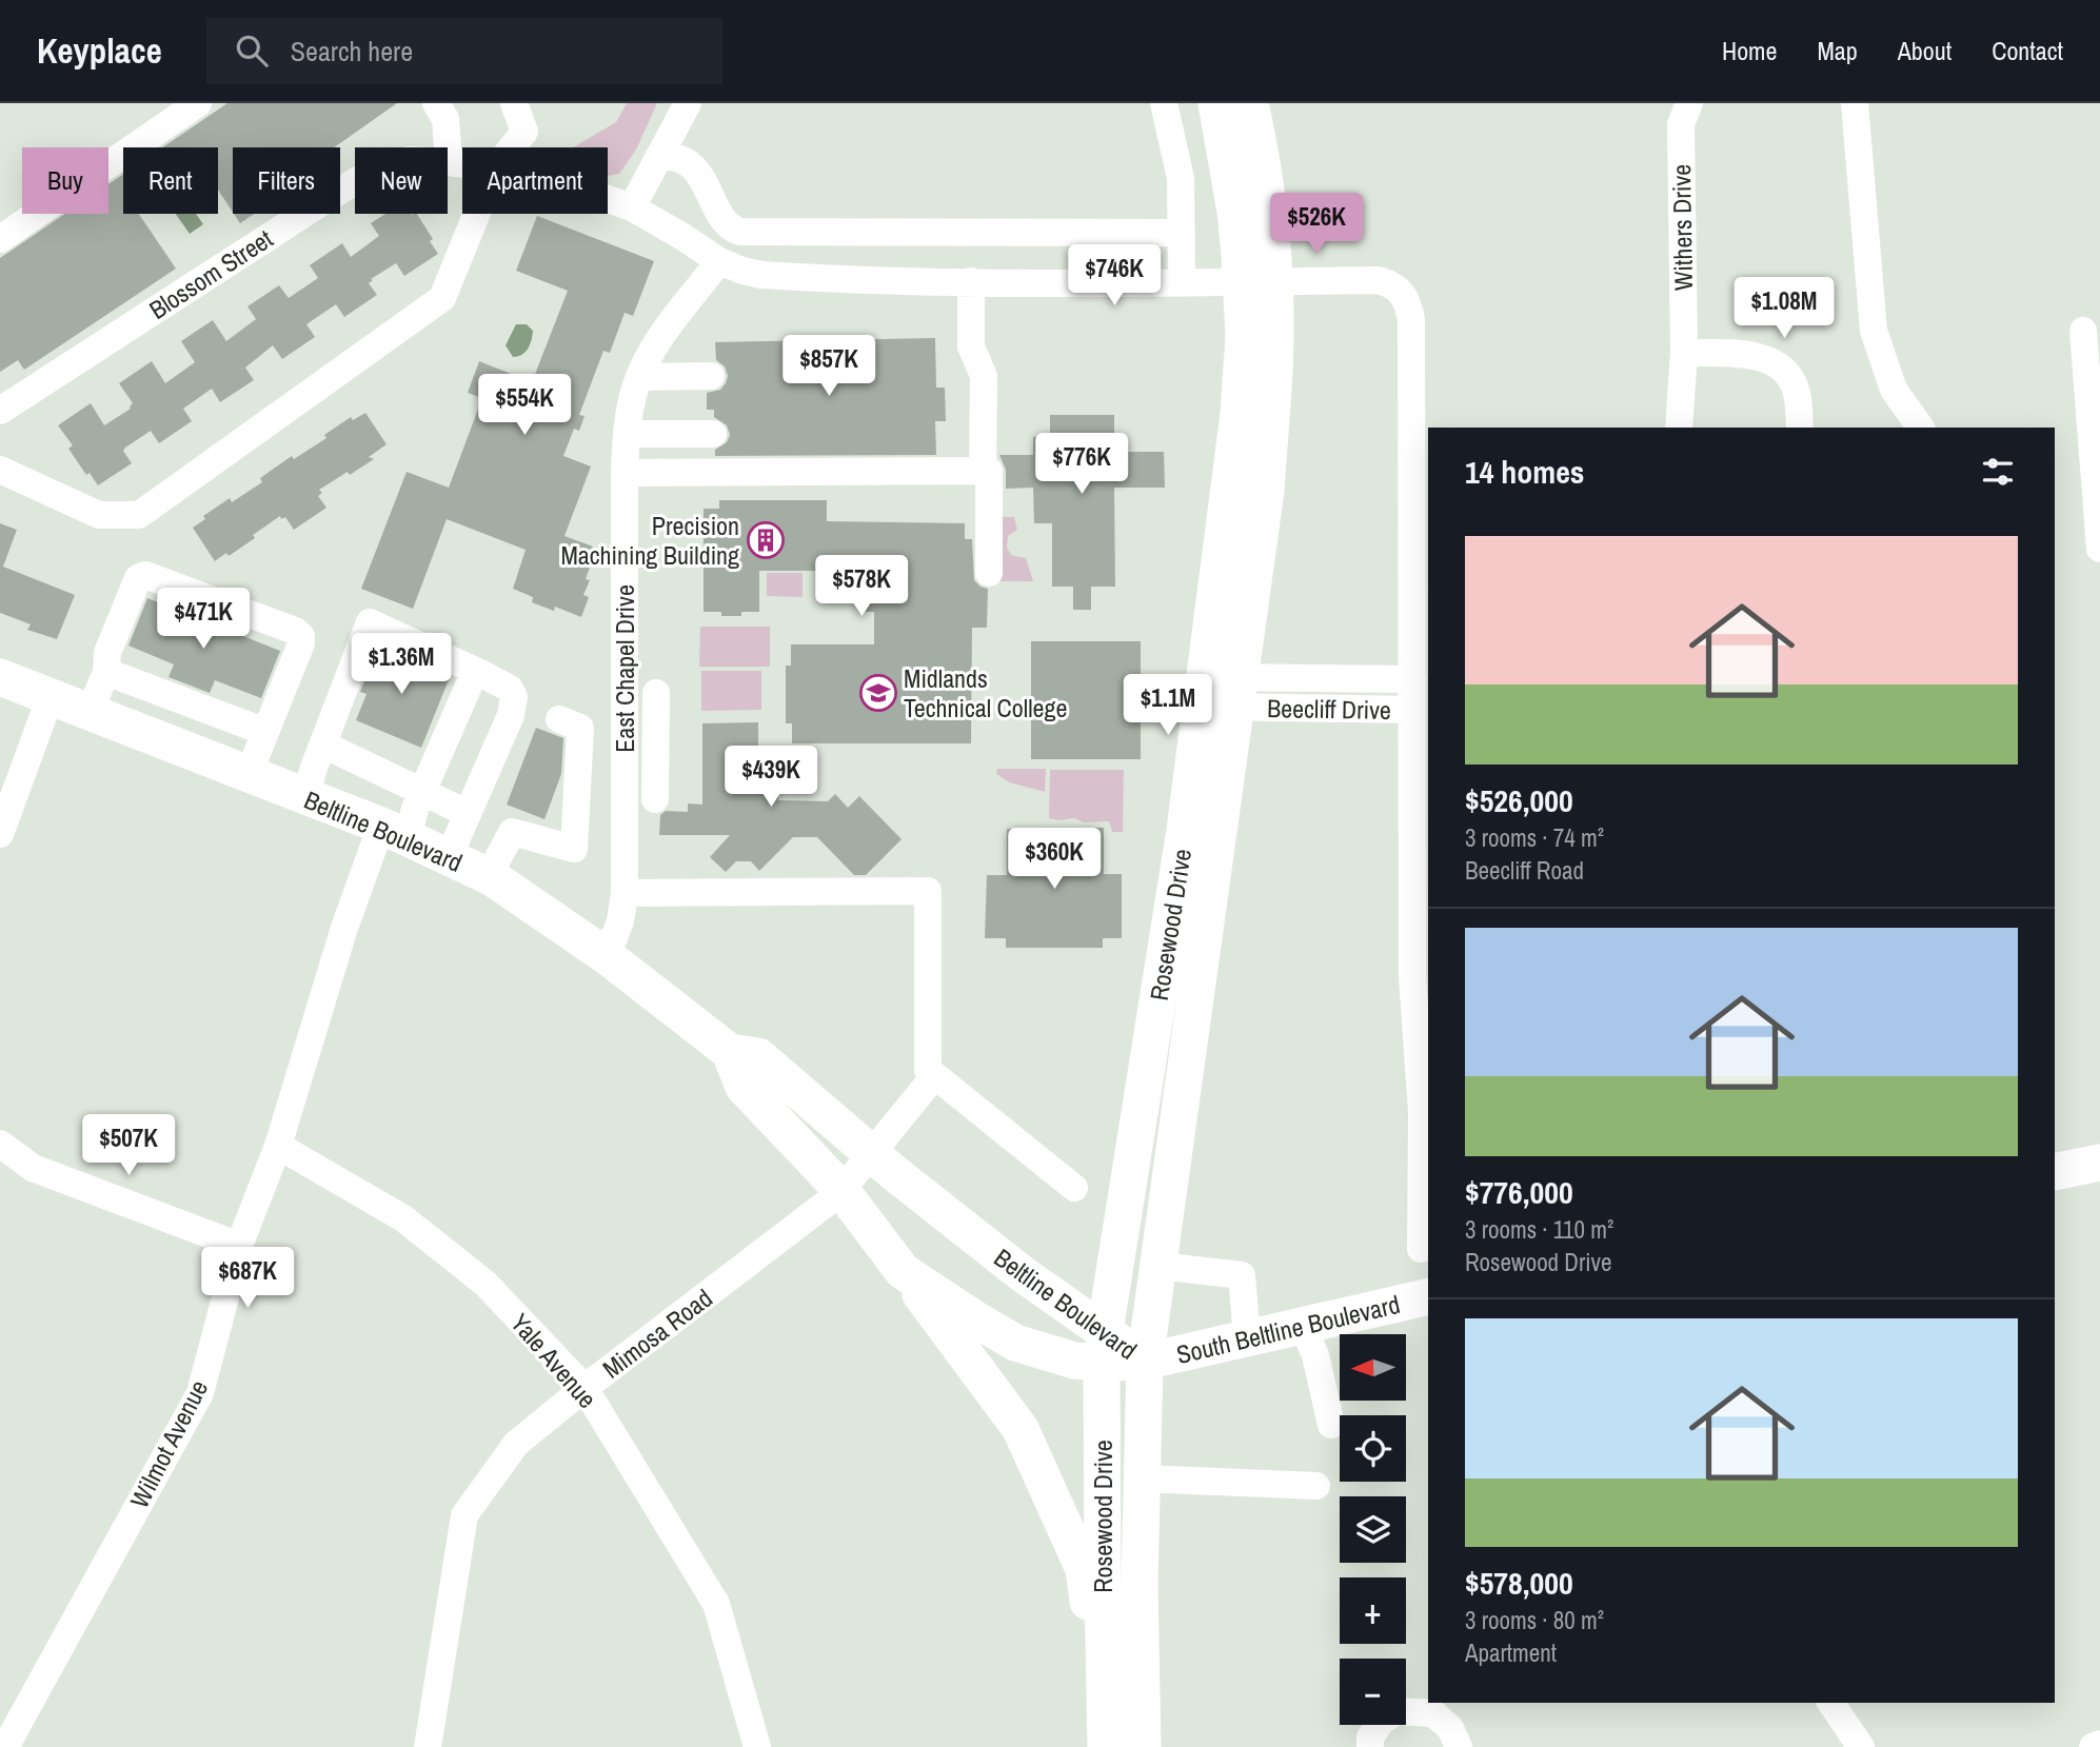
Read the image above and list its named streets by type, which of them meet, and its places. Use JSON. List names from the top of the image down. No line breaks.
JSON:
{"streets":{"main road":["Beltline Boulevard","Rosewood Drive","South Beltline Boulevard"],"street":["Withers Drive","Blossom Street","East Chapel Drive","Beecliff Drive","Mimosa Road","Yale Avenue","Wilmot Avenue"]},"crossings":[["Blossom Street","East Chapel Drive"],["East Chapel Drive","Beltline Boulevard"],["Beecliff Drive","Rosewood Drive"],["Beltline Boulevard","Rosewood Drive"],["Beltline Boulevard","South Beltline Boulevard"],["Beltline Boulevard","Mimosa Road"],["Beltline Boulevard","Wilmot Avenue"],["Rosewood Drive","South Beltline Boulevard"],["Mimosa Road","Yale Avenue"],["Yale Avenue","Wilmot Avenue"]],"places":{"building":["Precision Machining Building"],"school or university":["Midlands Technical College"]},"north":"left","page":{"header":"Keyplace","search":"Search here","nav":["Home","Map","About","Contact"],"chip":["Buy","Rent","Filters","New","Apartment"],"price":["$526K","$746K","$1.08M","$857K","$554K","$776K","$578K","$471K","$1.36M","$1.1M","$439K","$360K","$507K","$687K"],"heading":"14 homes","list":[{"name":"$526,000","note":"3 rooms · 74 m² · Beecliff Road"},{"name":"$776,000","note":"3 rooms · 110 m² · Rosewood Drive"},{"name":"$578,000","note":"3 rooms · 80 m² · Apartment"}],"map_buttons":["+","−"]}}
